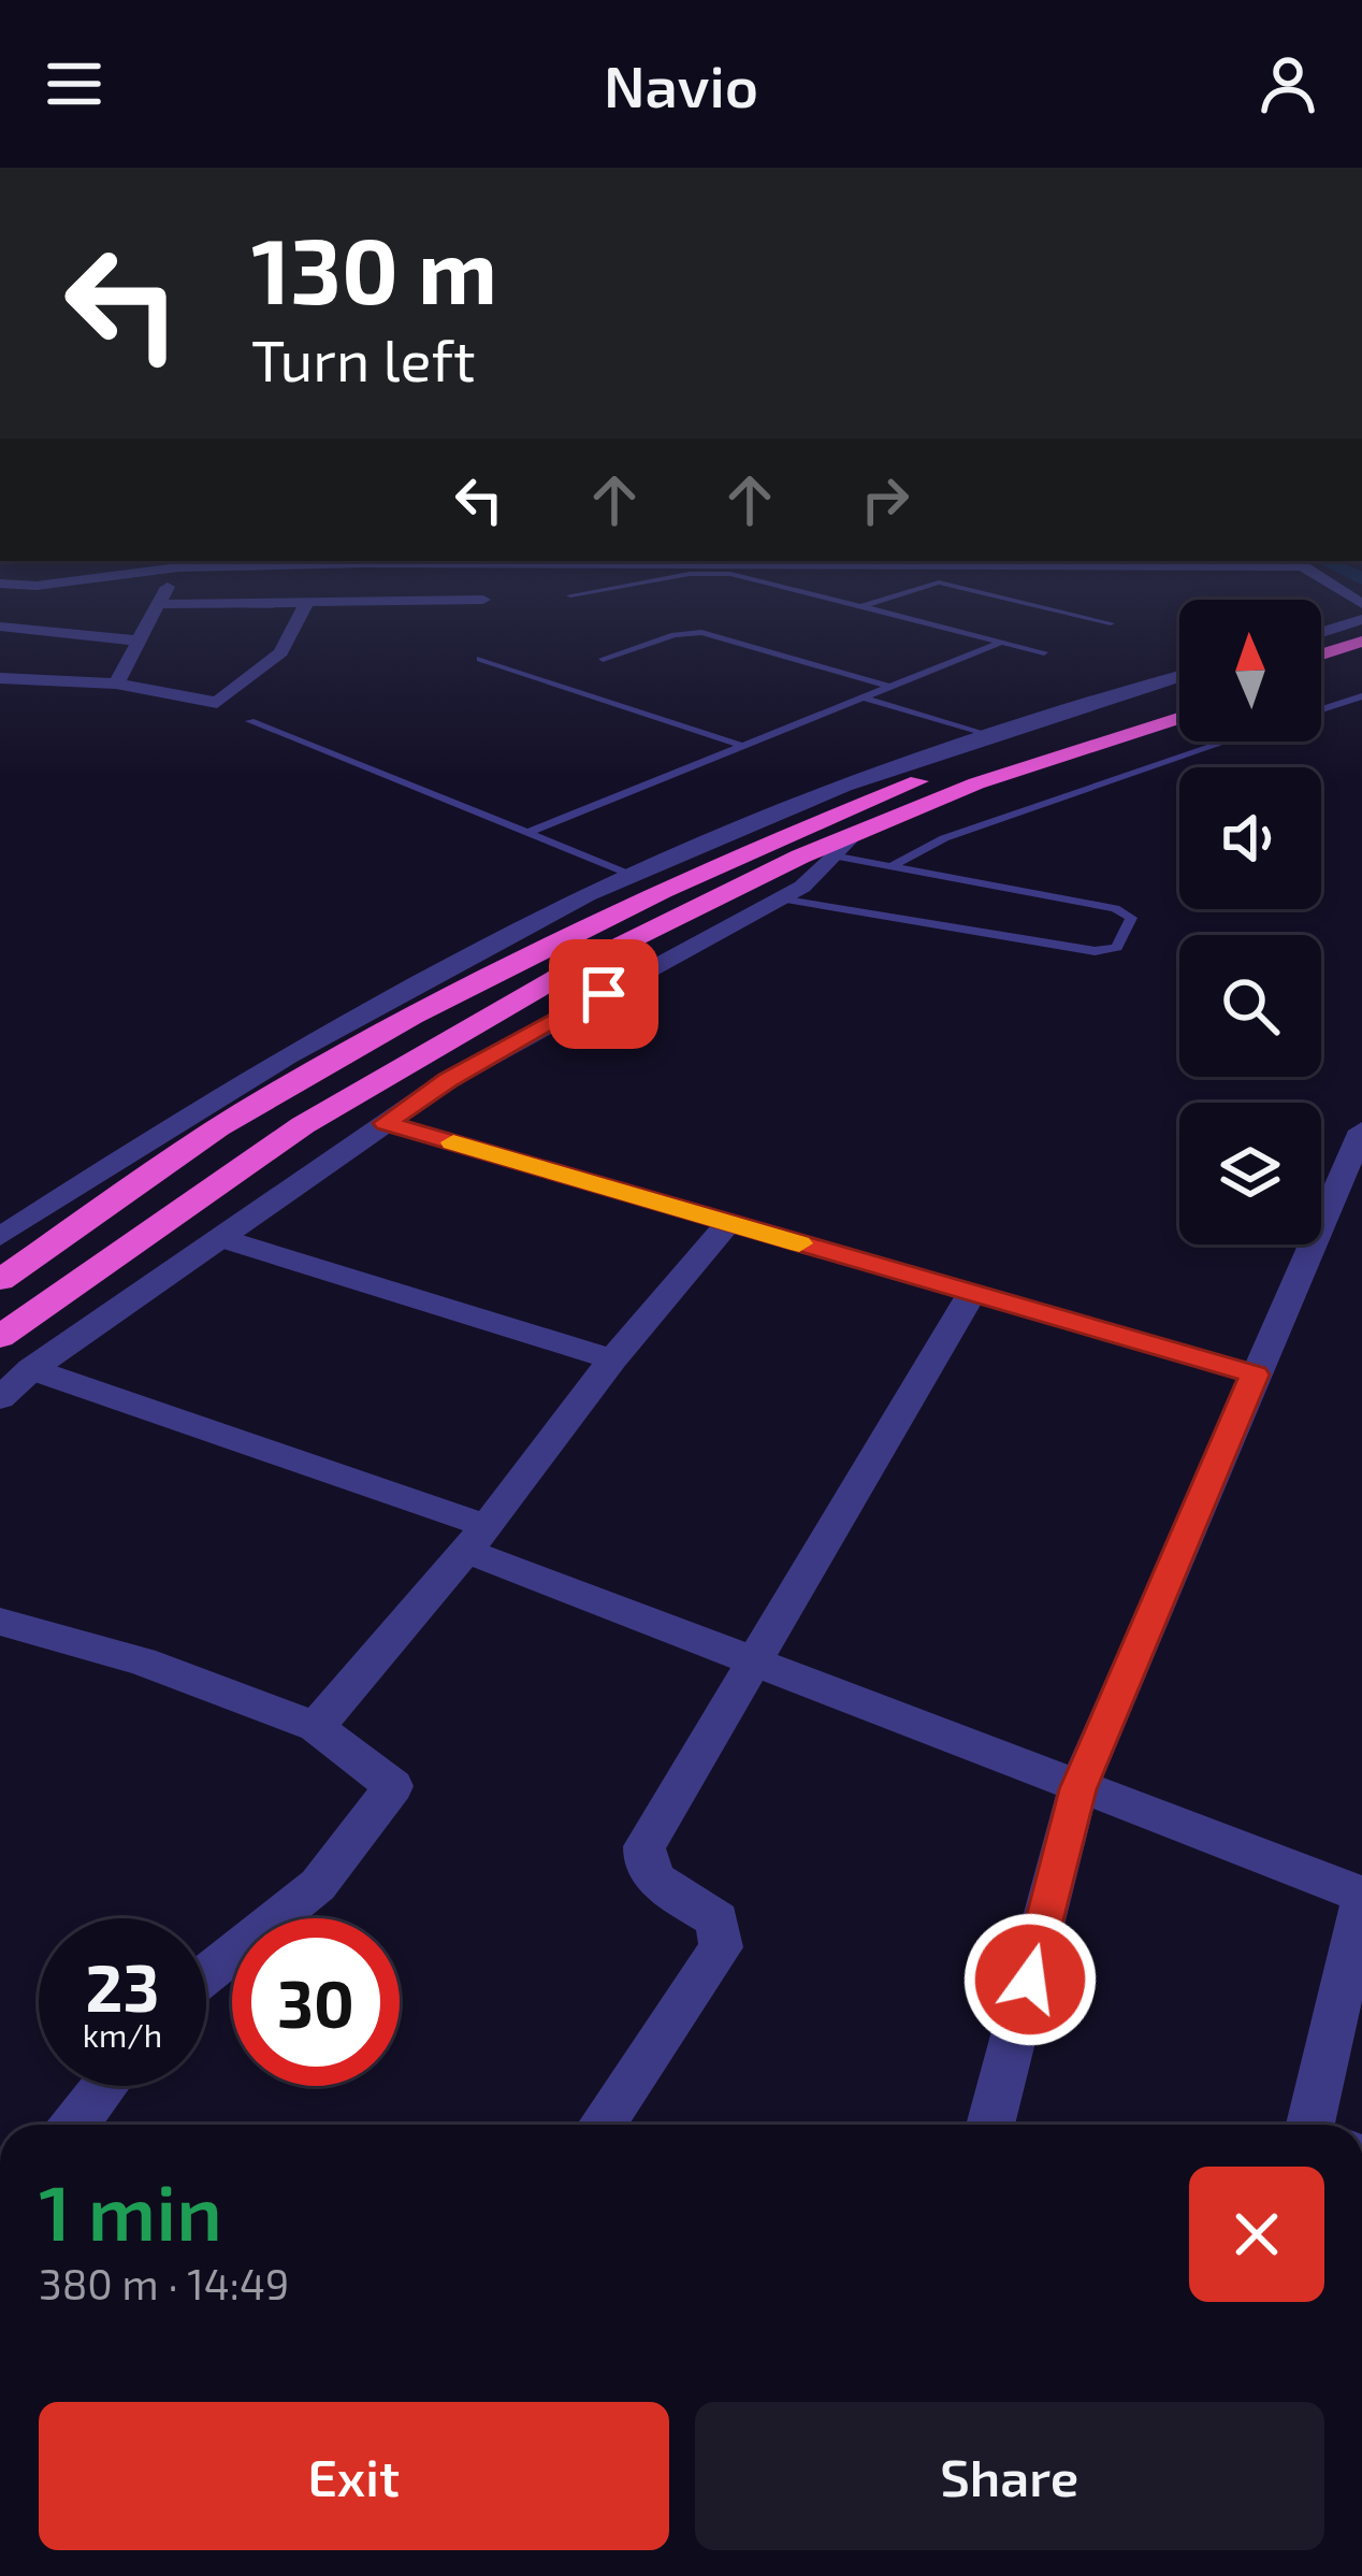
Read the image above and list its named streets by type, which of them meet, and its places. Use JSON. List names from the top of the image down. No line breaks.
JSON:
{"north":"top","page":{"header":"Navio","turn":["130 m","Turn left"],"speed":"23 km/h","limit":"30","heading":["1 min","380 m · 14:49"],"buttons":["Exit","Share"]}}
